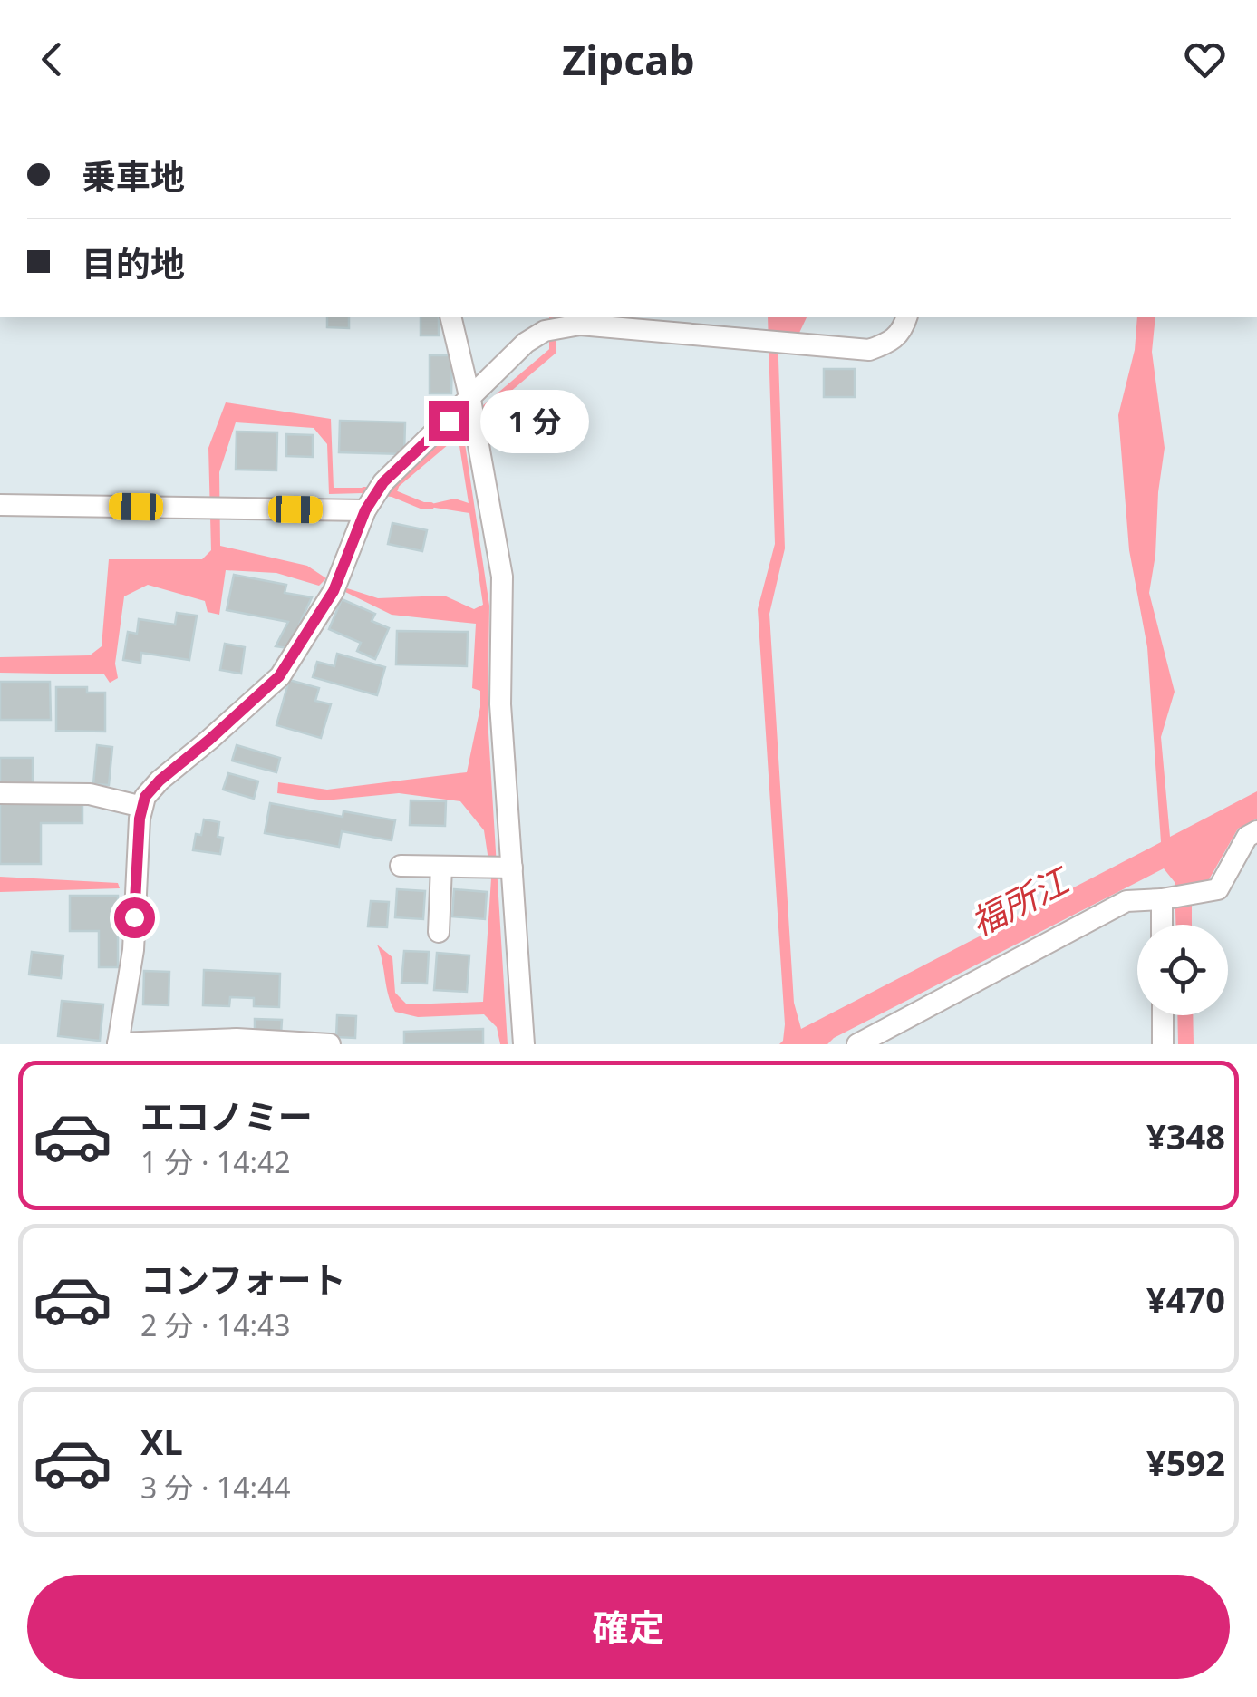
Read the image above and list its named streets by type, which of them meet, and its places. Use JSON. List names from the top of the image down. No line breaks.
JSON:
{"water":["福所江"],"page":{"header":"Zipcab","banner":["乗車地","目的地"],"bubble":"1 分","list":[{"name":"エコノミー","note":"1 分 · 14:42","value":"¥348"},{"name":"コンフォート","note":"2 分 · 14:43","value":"¥470"},{"name":"XL","note":"3 分 · 14:44","value":"¥592"}],"buttons":"確定"}}
